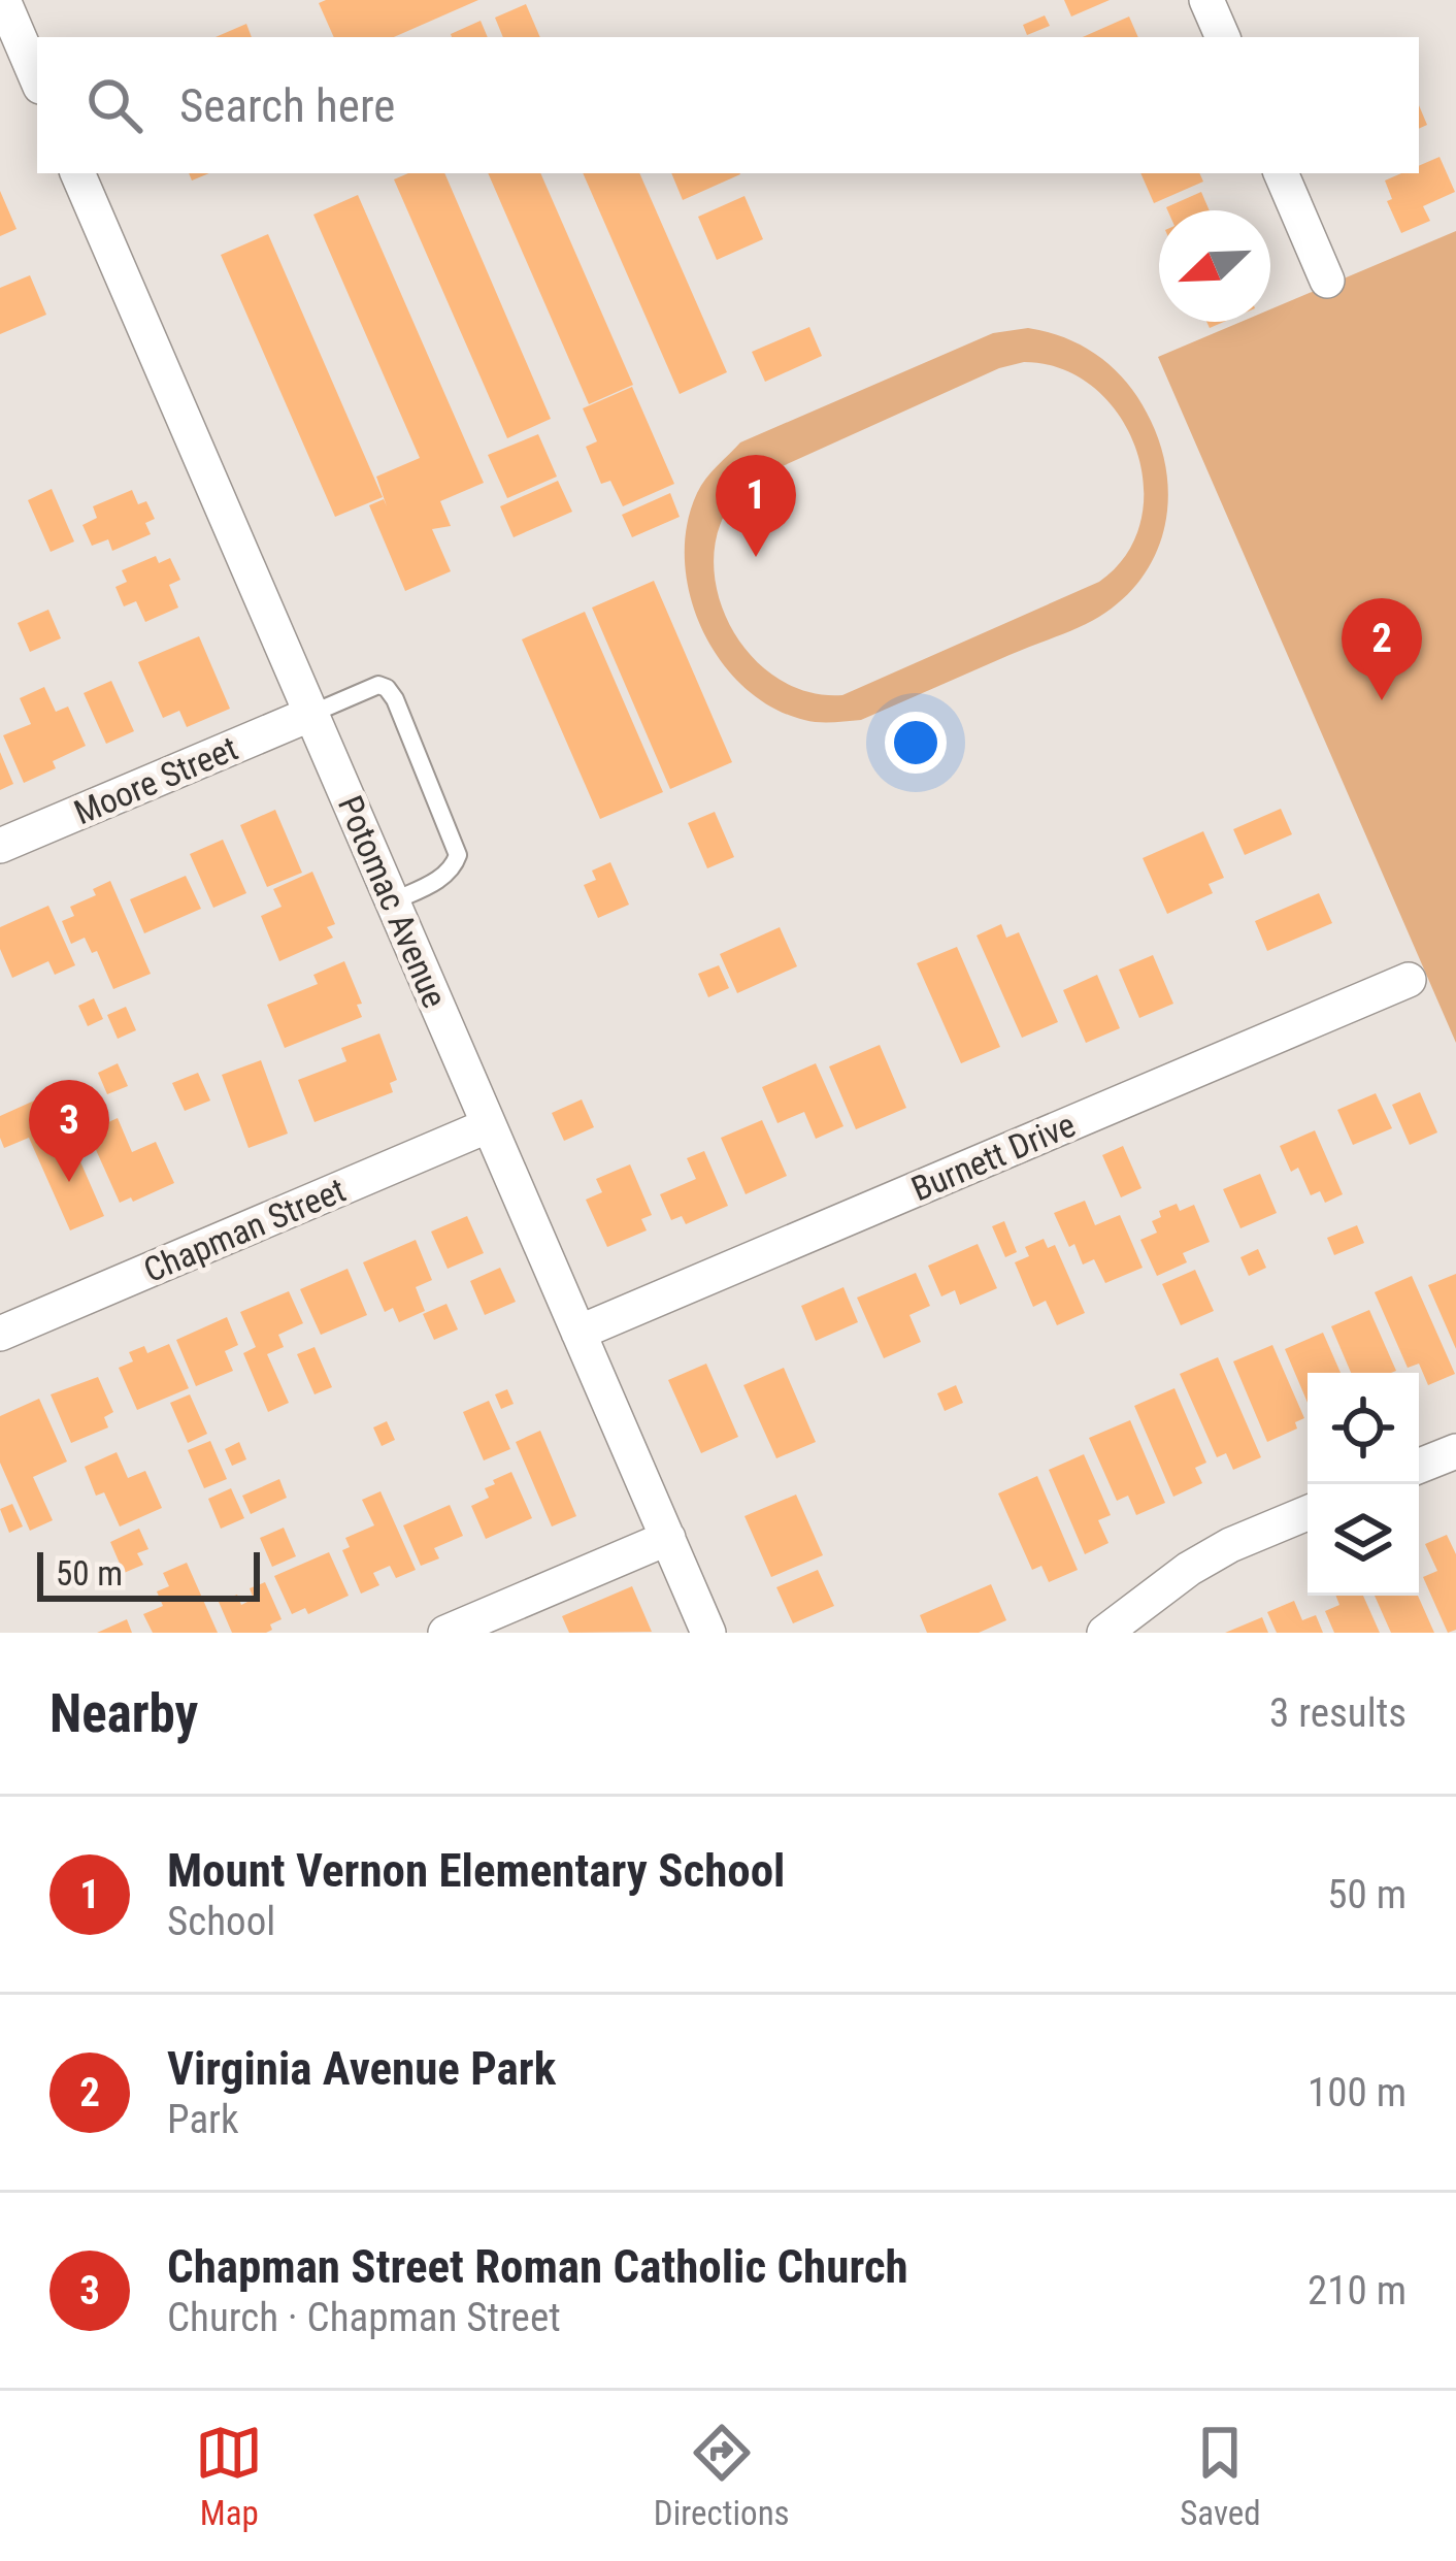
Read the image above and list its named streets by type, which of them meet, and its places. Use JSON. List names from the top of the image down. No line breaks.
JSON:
{"streets":{"street":["Moore Street","Potomac Avenue","Burnett Drive","Chapman Street"]},"crossings":[["Moore Street","Potomac Avenue"],["Potomac Avenue","Burnett Drive"],["Potomac Avenue","Chapman Street"]],"scale_bar":"50 m","north":"bottom left","page":{"search":"Search here","pins":["1","2","3"],"scale":"50 m","heading":["Nearby","3 results"],"list":[{"mark":"1","name":"Mount Vernon Elementary School","note":"School","value":"50 m"},{"mark":"2","name":"Virginia Avenue Park","note":"Park","value":"100 m"},{"mark":"3","name":"Chapman Street Roman Catholic Church","note":"Church · Chapman Street","value":"210 m"}],"nav":["Map","Directions","Saved"]}}
